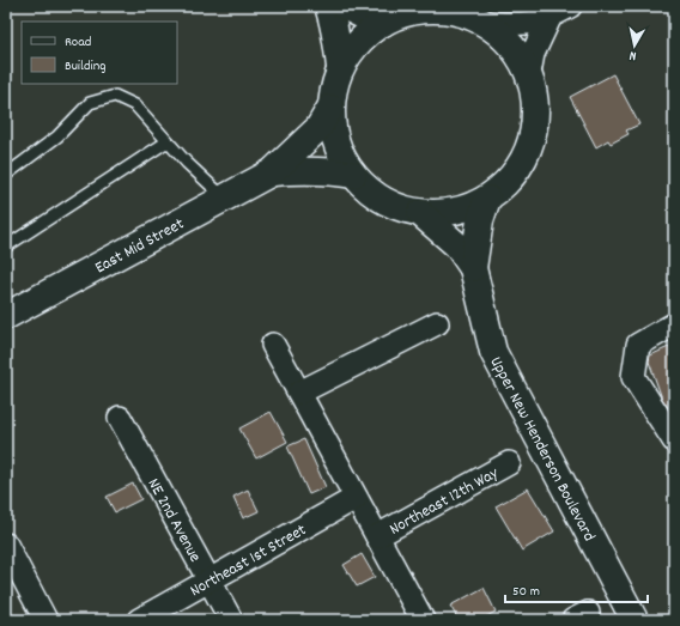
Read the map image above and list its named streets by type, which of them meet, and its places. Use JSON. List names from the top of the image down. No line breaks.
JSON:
{"streets":{"street":["East Mid Street","Upper New Henderson Boulevard","Northeast 12th Way","NE 2nd Avenue","Northeast 1st Street"]},"crossings":[["NE 2nd Avenue","Northeast 1st Street"]],"legend":["Road","Building"],"scale_bar":"50 m","north":"bottom"}
